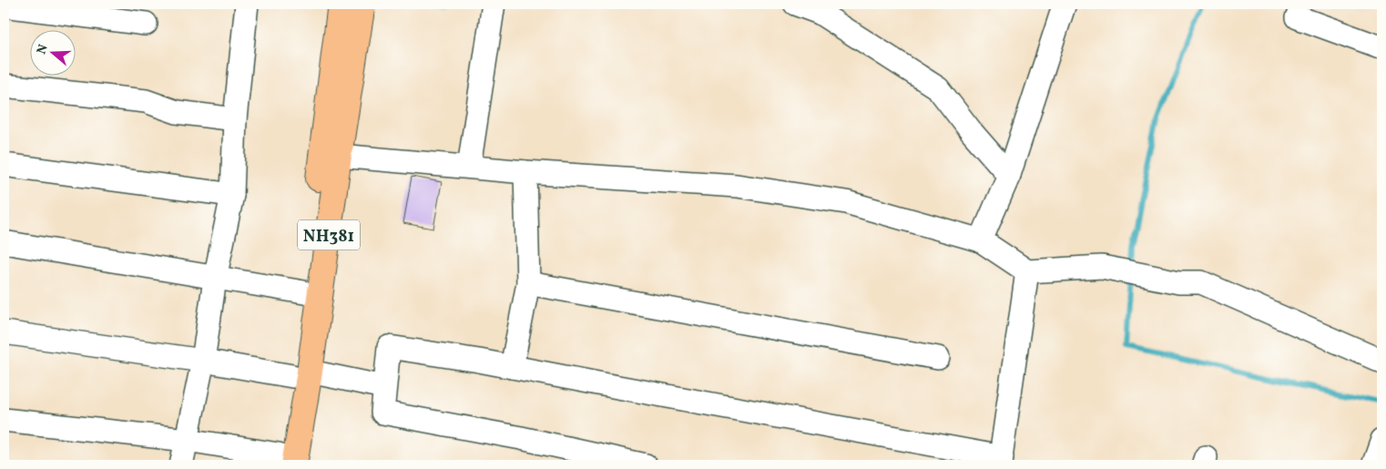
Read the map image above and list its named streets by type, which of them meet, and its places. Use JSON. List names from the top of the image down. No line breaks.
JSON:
{"streets":{"highway":["NH381"]},"north":"left"}
